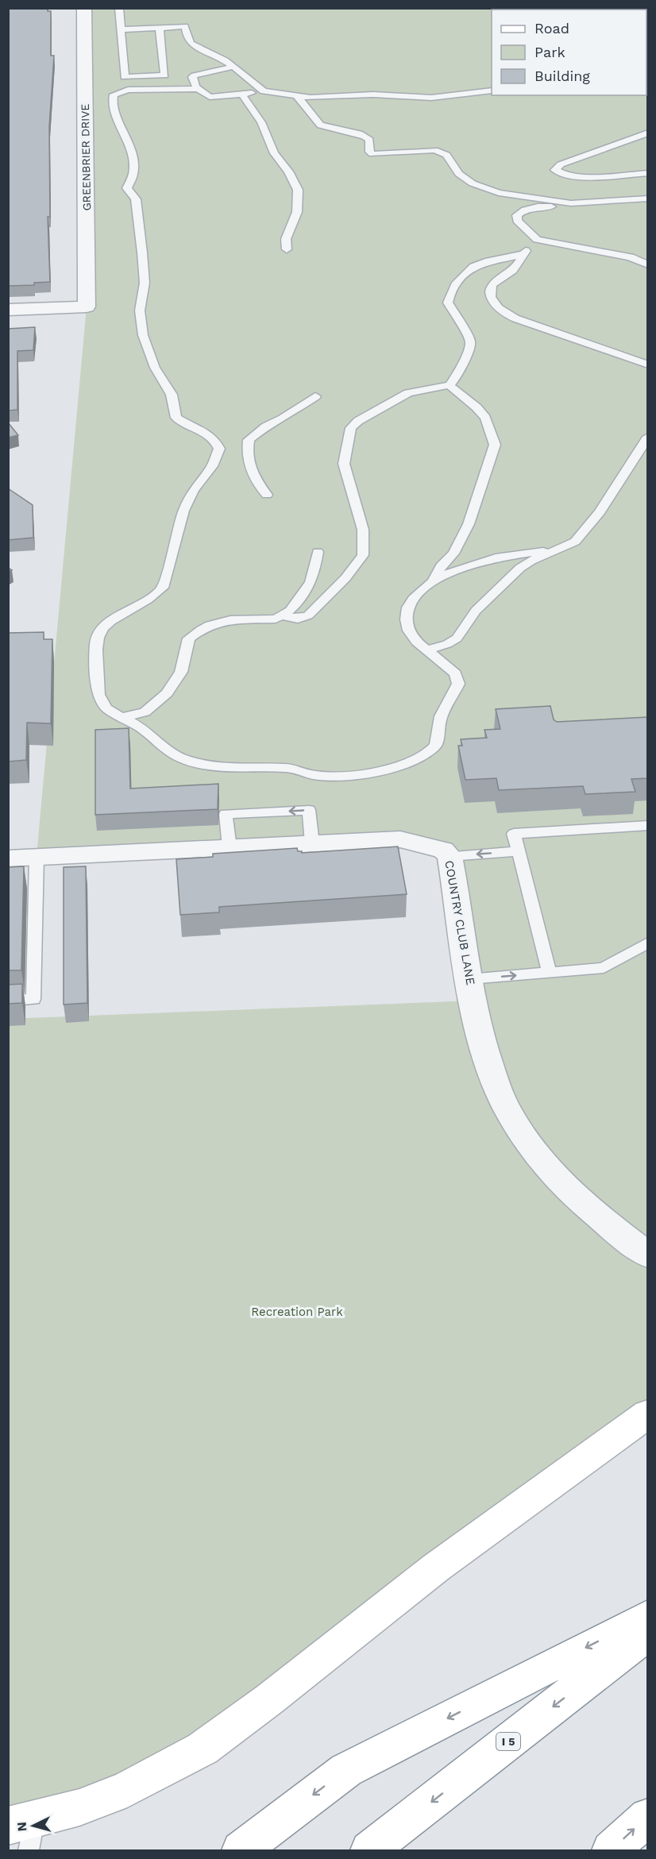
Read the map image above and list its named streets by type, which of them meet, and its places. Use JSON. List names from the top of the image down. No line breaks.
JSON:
{"streets":{"main road":["I 5"],"street":["GREENBRIER DRIVE","COUNTRY CLUB LANE"]},"parks":["Recreation Park"],"legend":["Road","Park","Building"],"north":"left"}
